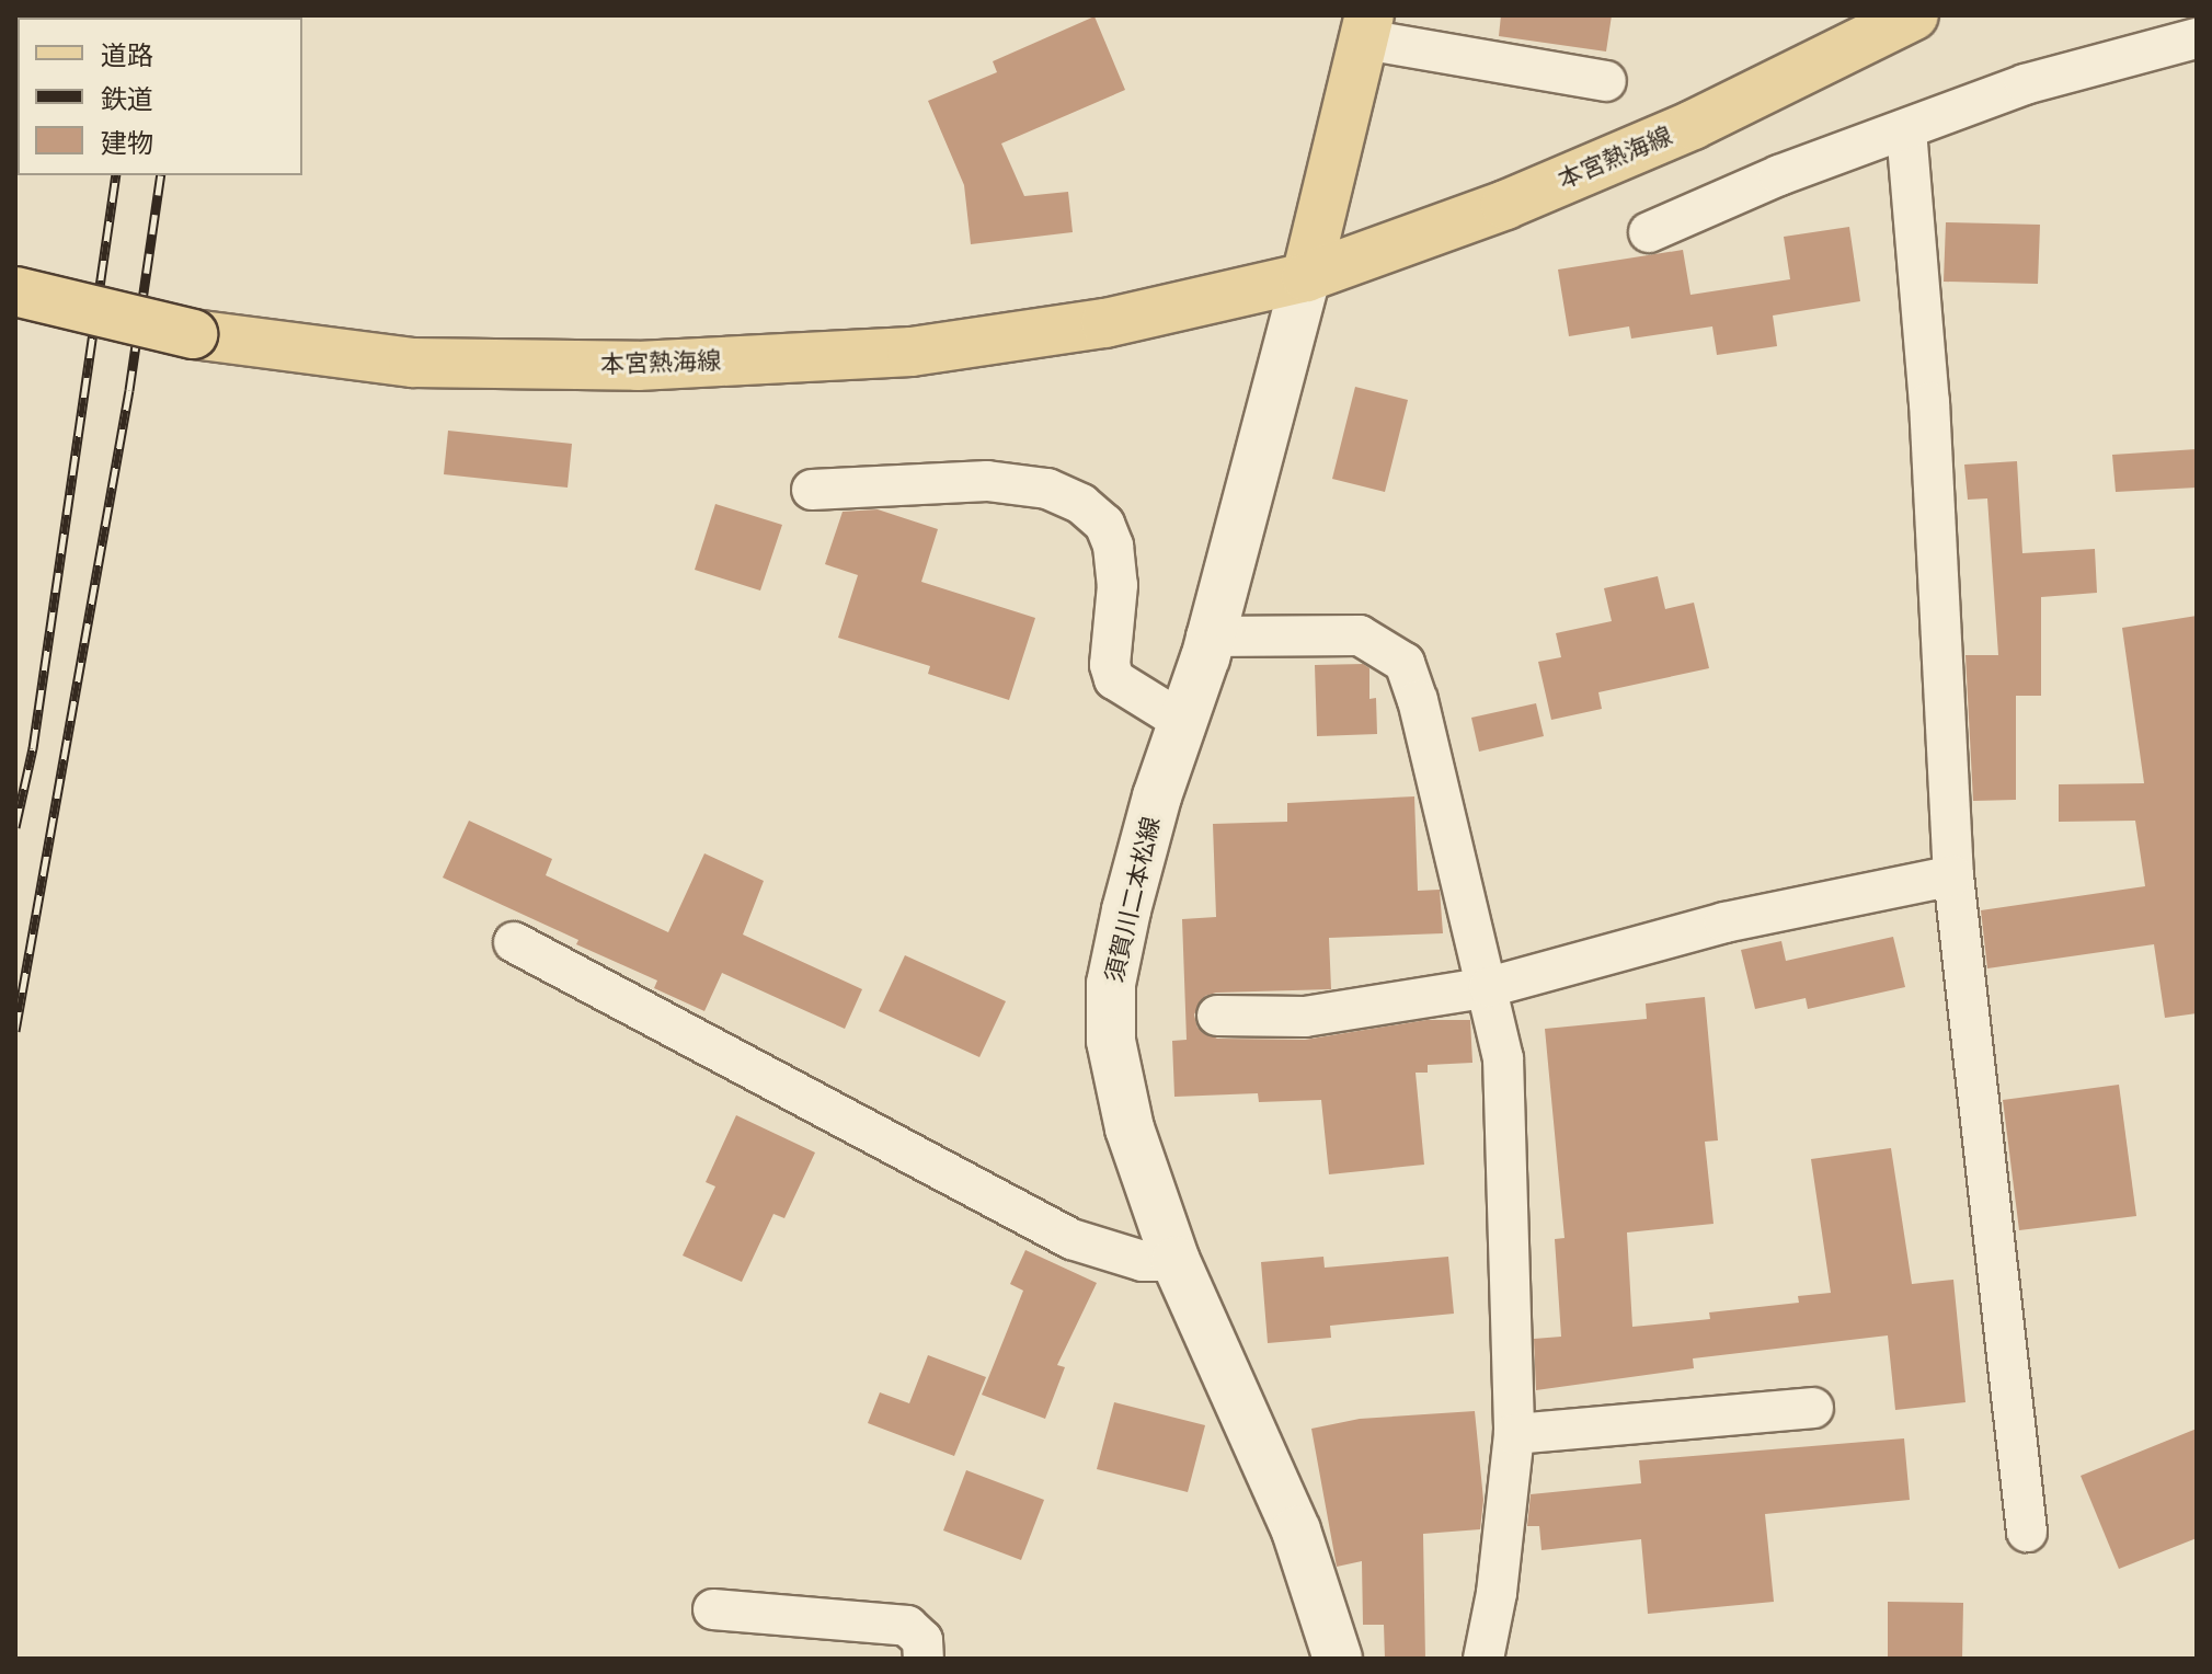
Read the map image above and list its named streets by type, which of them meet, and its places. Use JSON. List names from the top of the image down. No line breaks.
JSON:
{"streets":{"main road":["本宮熱海線","須賀川二本松線"]},"crossings":[["本宮熱海線","須賀川二本松線"]],"legend":["道路","鉄道","建物"]}
